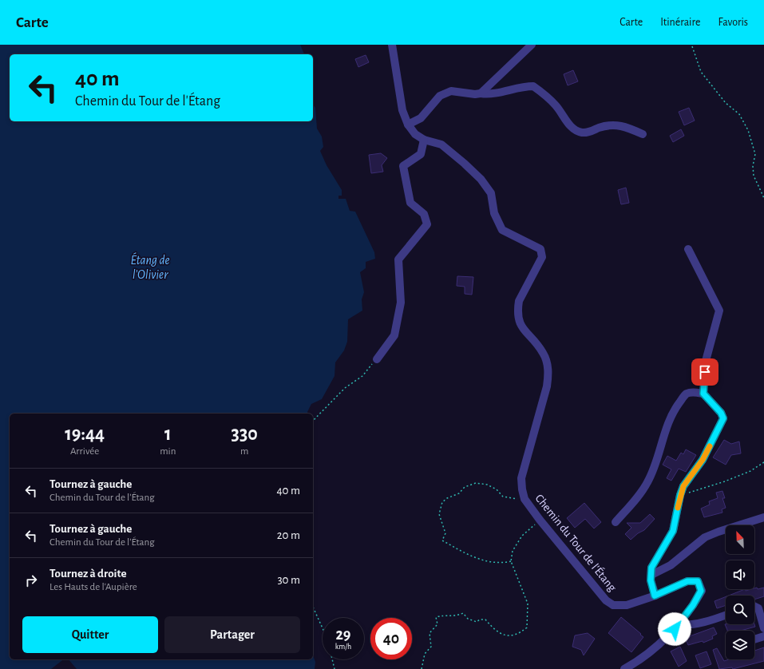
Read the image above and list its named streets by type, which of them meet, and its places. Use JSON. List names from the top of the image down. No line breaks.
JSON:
{"streets":{"street":["Chemin du Tour de l'Étang"]},"water":["Étang de l'Olivier"],"north":"top left","page":{"header":"Carte","nav":["Carte","Itinéraire","Favoris"],"turn":["40 m","Chemin du Tour de l'Étang"],"eta":["19:44","Arrivée","1","min","330","m"],"list":[{"name":"Tournez à gauche","note":"Chemin du Tour de l'Étang","value":"40 m"},{"name":"Tournez à gauche","note":"Chemin du Tour de l'Étang","value":"20 m"},{"name":"Tournez à droite","note":"Les Hauts de l'Aupière","value":"30 m"}],"buttons":["Quitter","Partager"],"speed":"29 km/h","limit":"40"}}
